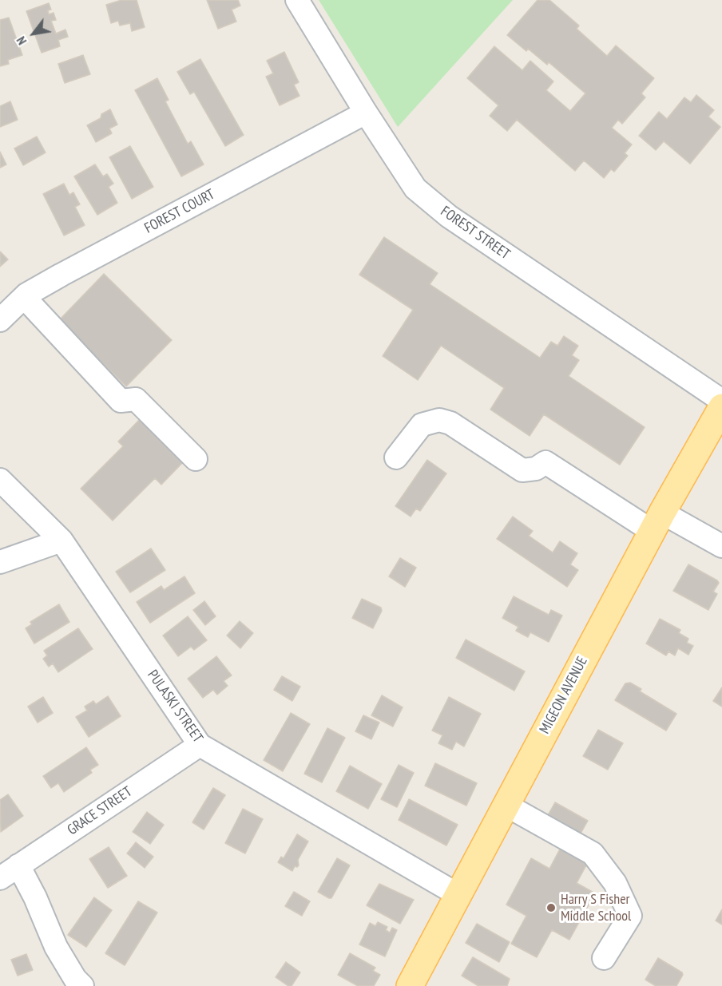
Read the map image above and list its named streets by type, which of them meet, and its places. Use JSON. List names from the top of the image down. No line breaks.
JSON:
{"streets":{"main road":["MIGEON AVENUE"],"street":["FOREST COURT","FOREST STREET","PULASKI STREET","GRACE STREET"]},"crossings":[["FOREST COURT","FOREST STREET"],["MIGEON AVENUE","PULASKI STREET"],["PULASKI STREET","GRACE STREET"]],"places":["Harry S Fisher Middle School"],"north":"bottom left"}
